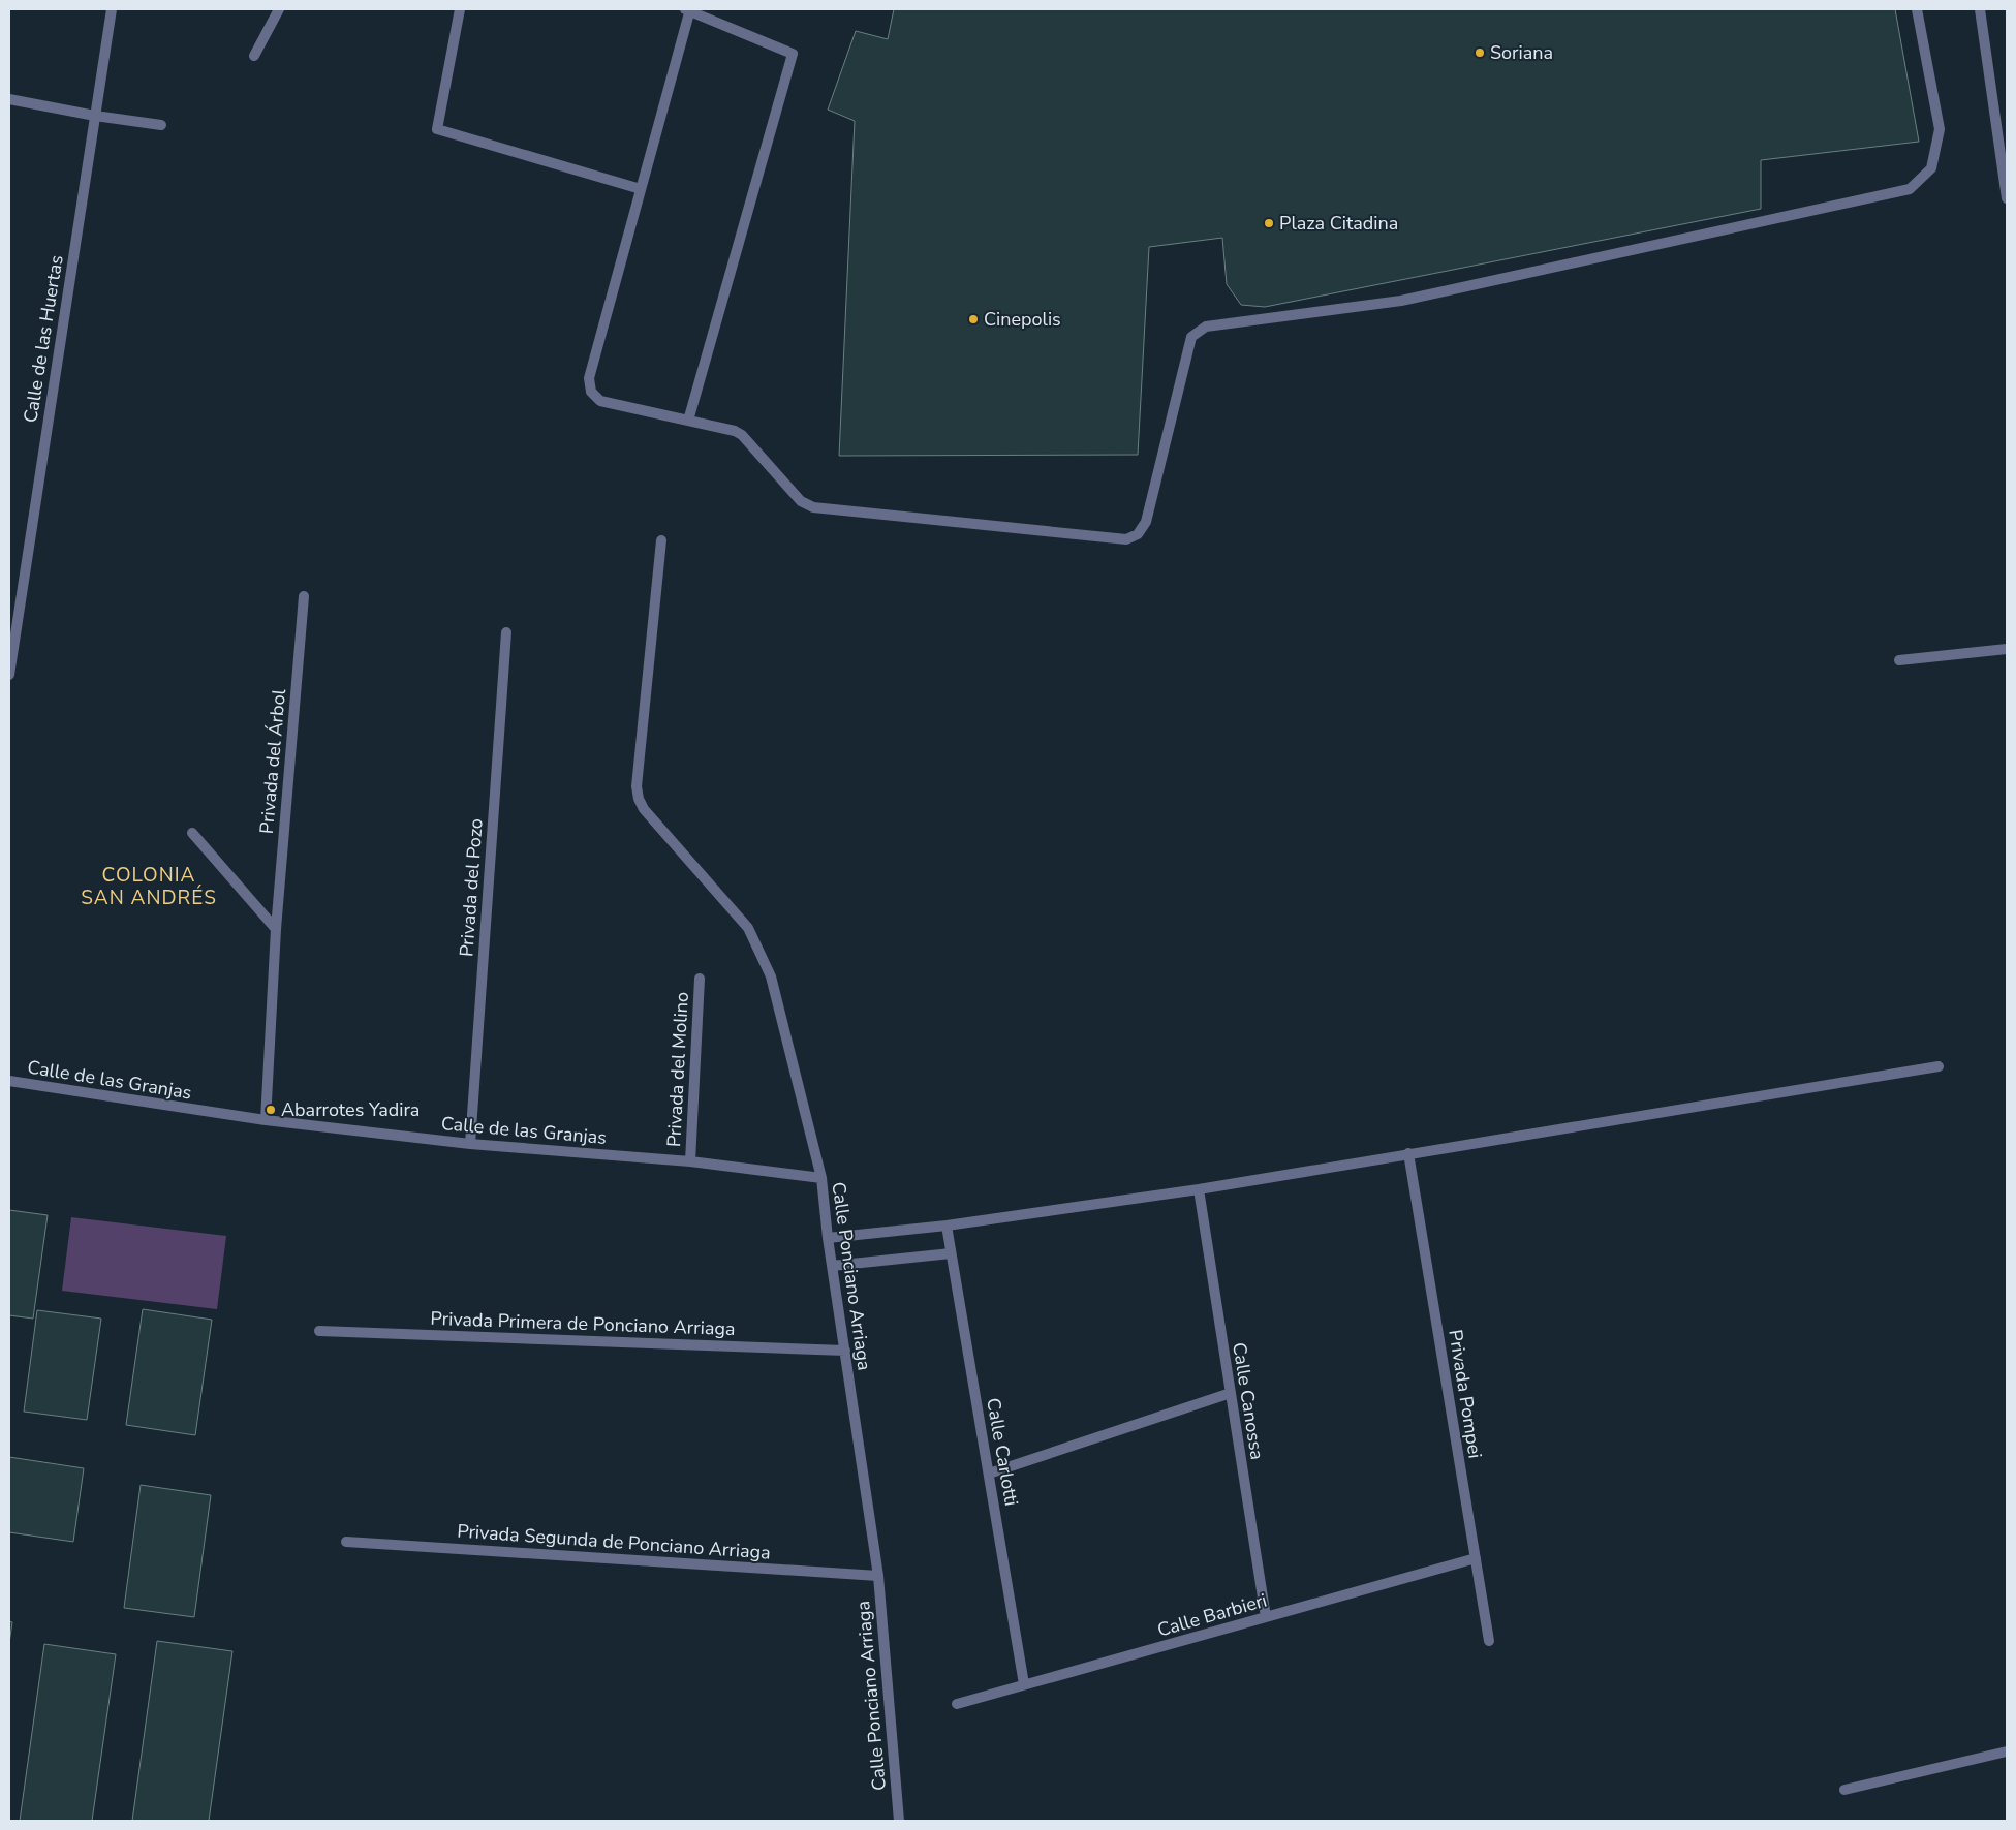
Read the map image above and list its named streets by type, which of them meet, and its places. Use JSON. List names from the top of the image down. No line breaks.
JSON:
{"streets":{"street":["Calle de las Huertas","Privada del Árbol","Privada del Pozo","Privada del Molino","Calle de las Granjas","Calle Ponciano Arriaga","Privada Primera de Ponciano Arriaga","Privada Pompei","Calle Canossa","Calle Carlotti","Privada Segunda de Ponciano Arriaga","Calle Barbieri"]},"crossings":[["Privada del Árbol","Calle de las Granjas"],["Privada del Pozo","Calle de las Granjas"],["Privada del Molino","Calle de las Granjas"],["Calle de las Granjas","Calle Ponciano Arriaga"],["Calle Ponciano Arriaga","Privada Primera de Ponciano Arriaga"],["Calle Ponciano Arriaga","Privada Segunda de Ponciano Arriaga"],["Privada Pompei","Calle Barbieri"],["Calle Canossa","Calle Barbieri"],["Calle Carlotti","Calle Barbieri"]],"districts":["COLONIA SAN ANDRÉS"],"places":["Soriana","Plaza Citadina","Cinepolis","Abarrotes Yadira"]}
